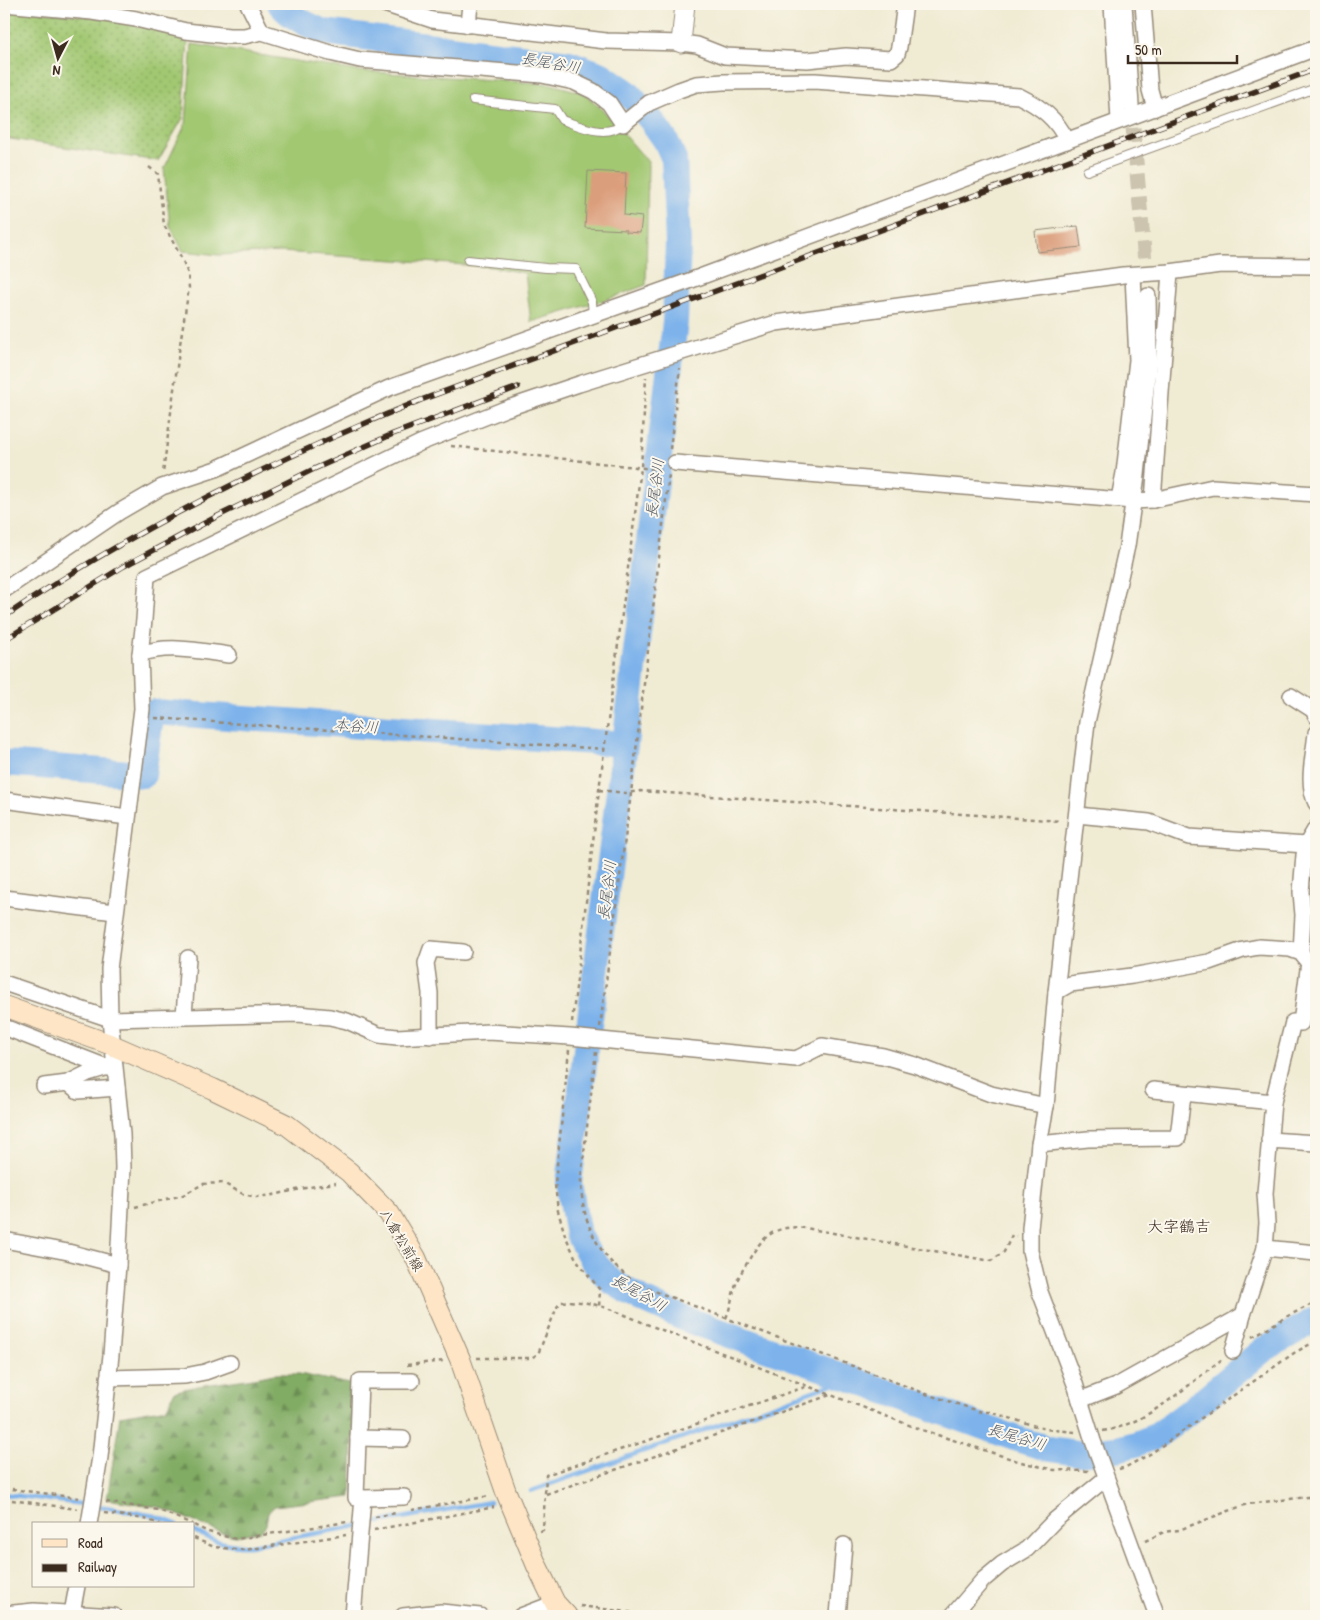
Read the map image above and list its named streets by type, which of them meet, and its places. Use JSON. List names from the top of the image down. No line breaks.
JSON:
{"streets":{"main road":["八倉松前線"]},"districts":["大字鶴吉"],"water":["長尾谷川","本谷川"],"legend":["Road","Railway"],"scale_bar":"50 m","north":"bottom"}
